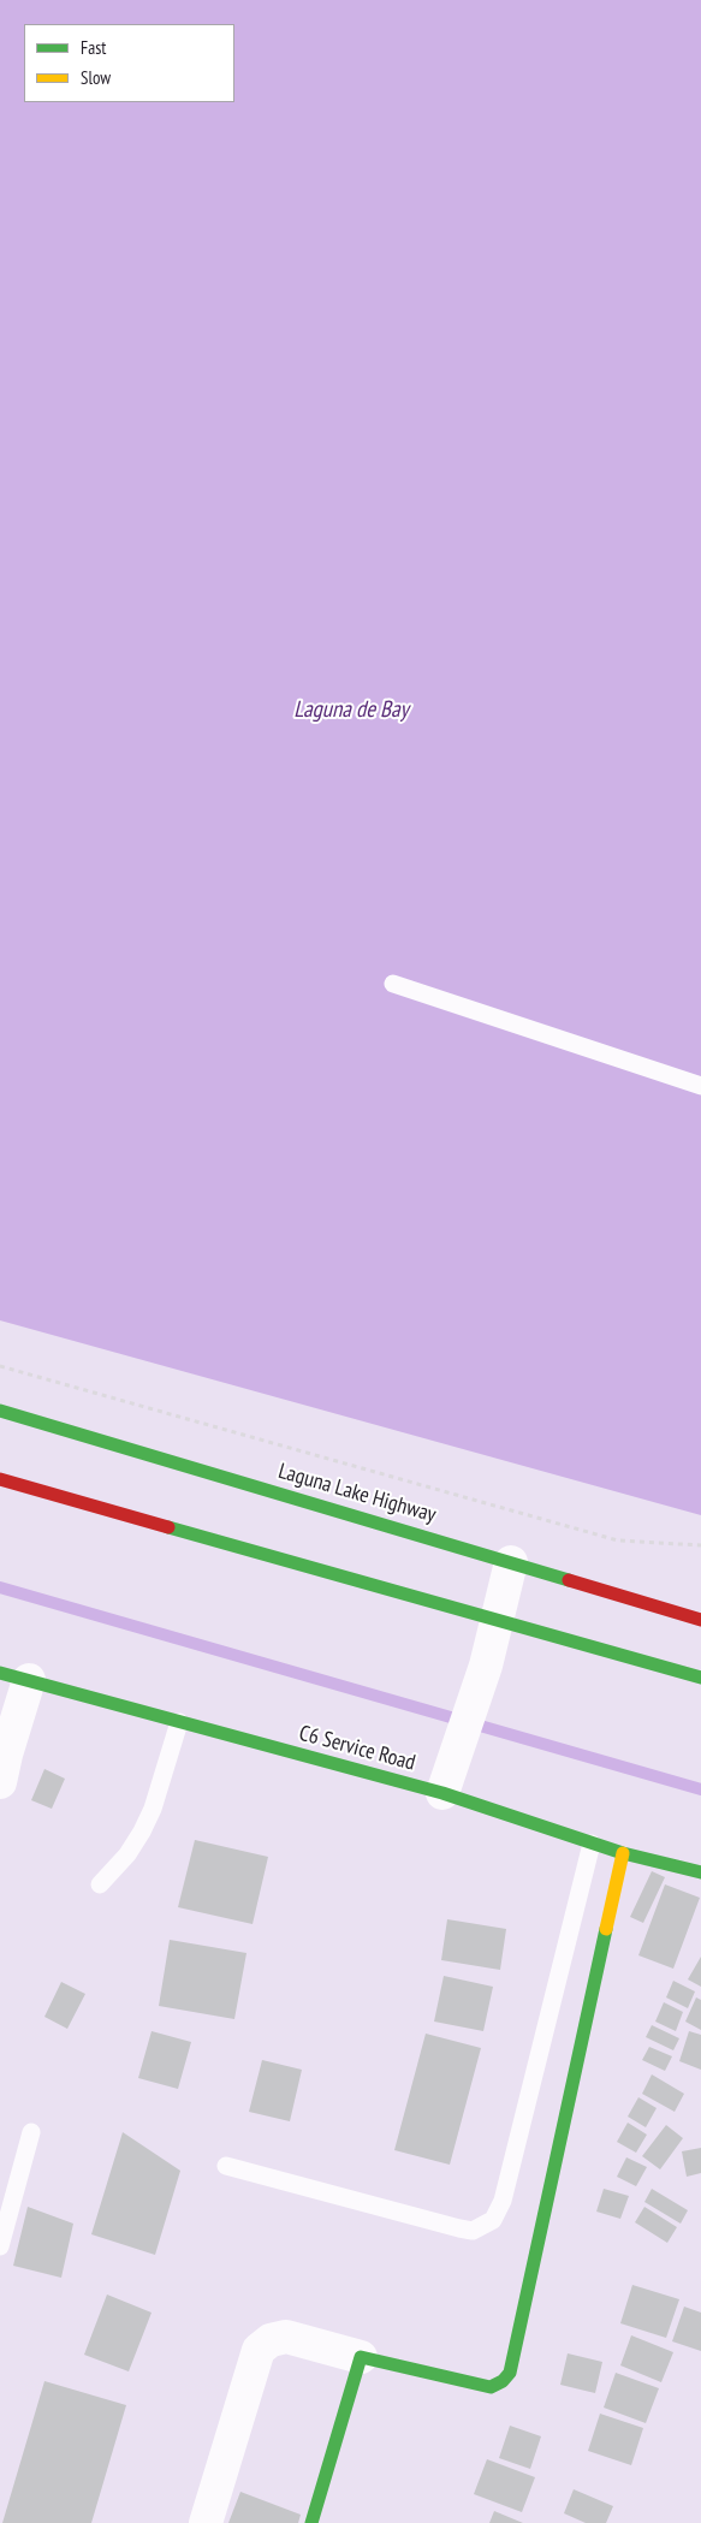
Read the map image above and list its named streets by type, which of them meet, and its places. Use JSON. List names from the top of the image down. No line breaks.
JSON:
{"streets":{"street":["Laguna Lake Highway","C6 Service Road"]},"water":["Laguna de Bay"],"legend":["Fast","Slow"]}
